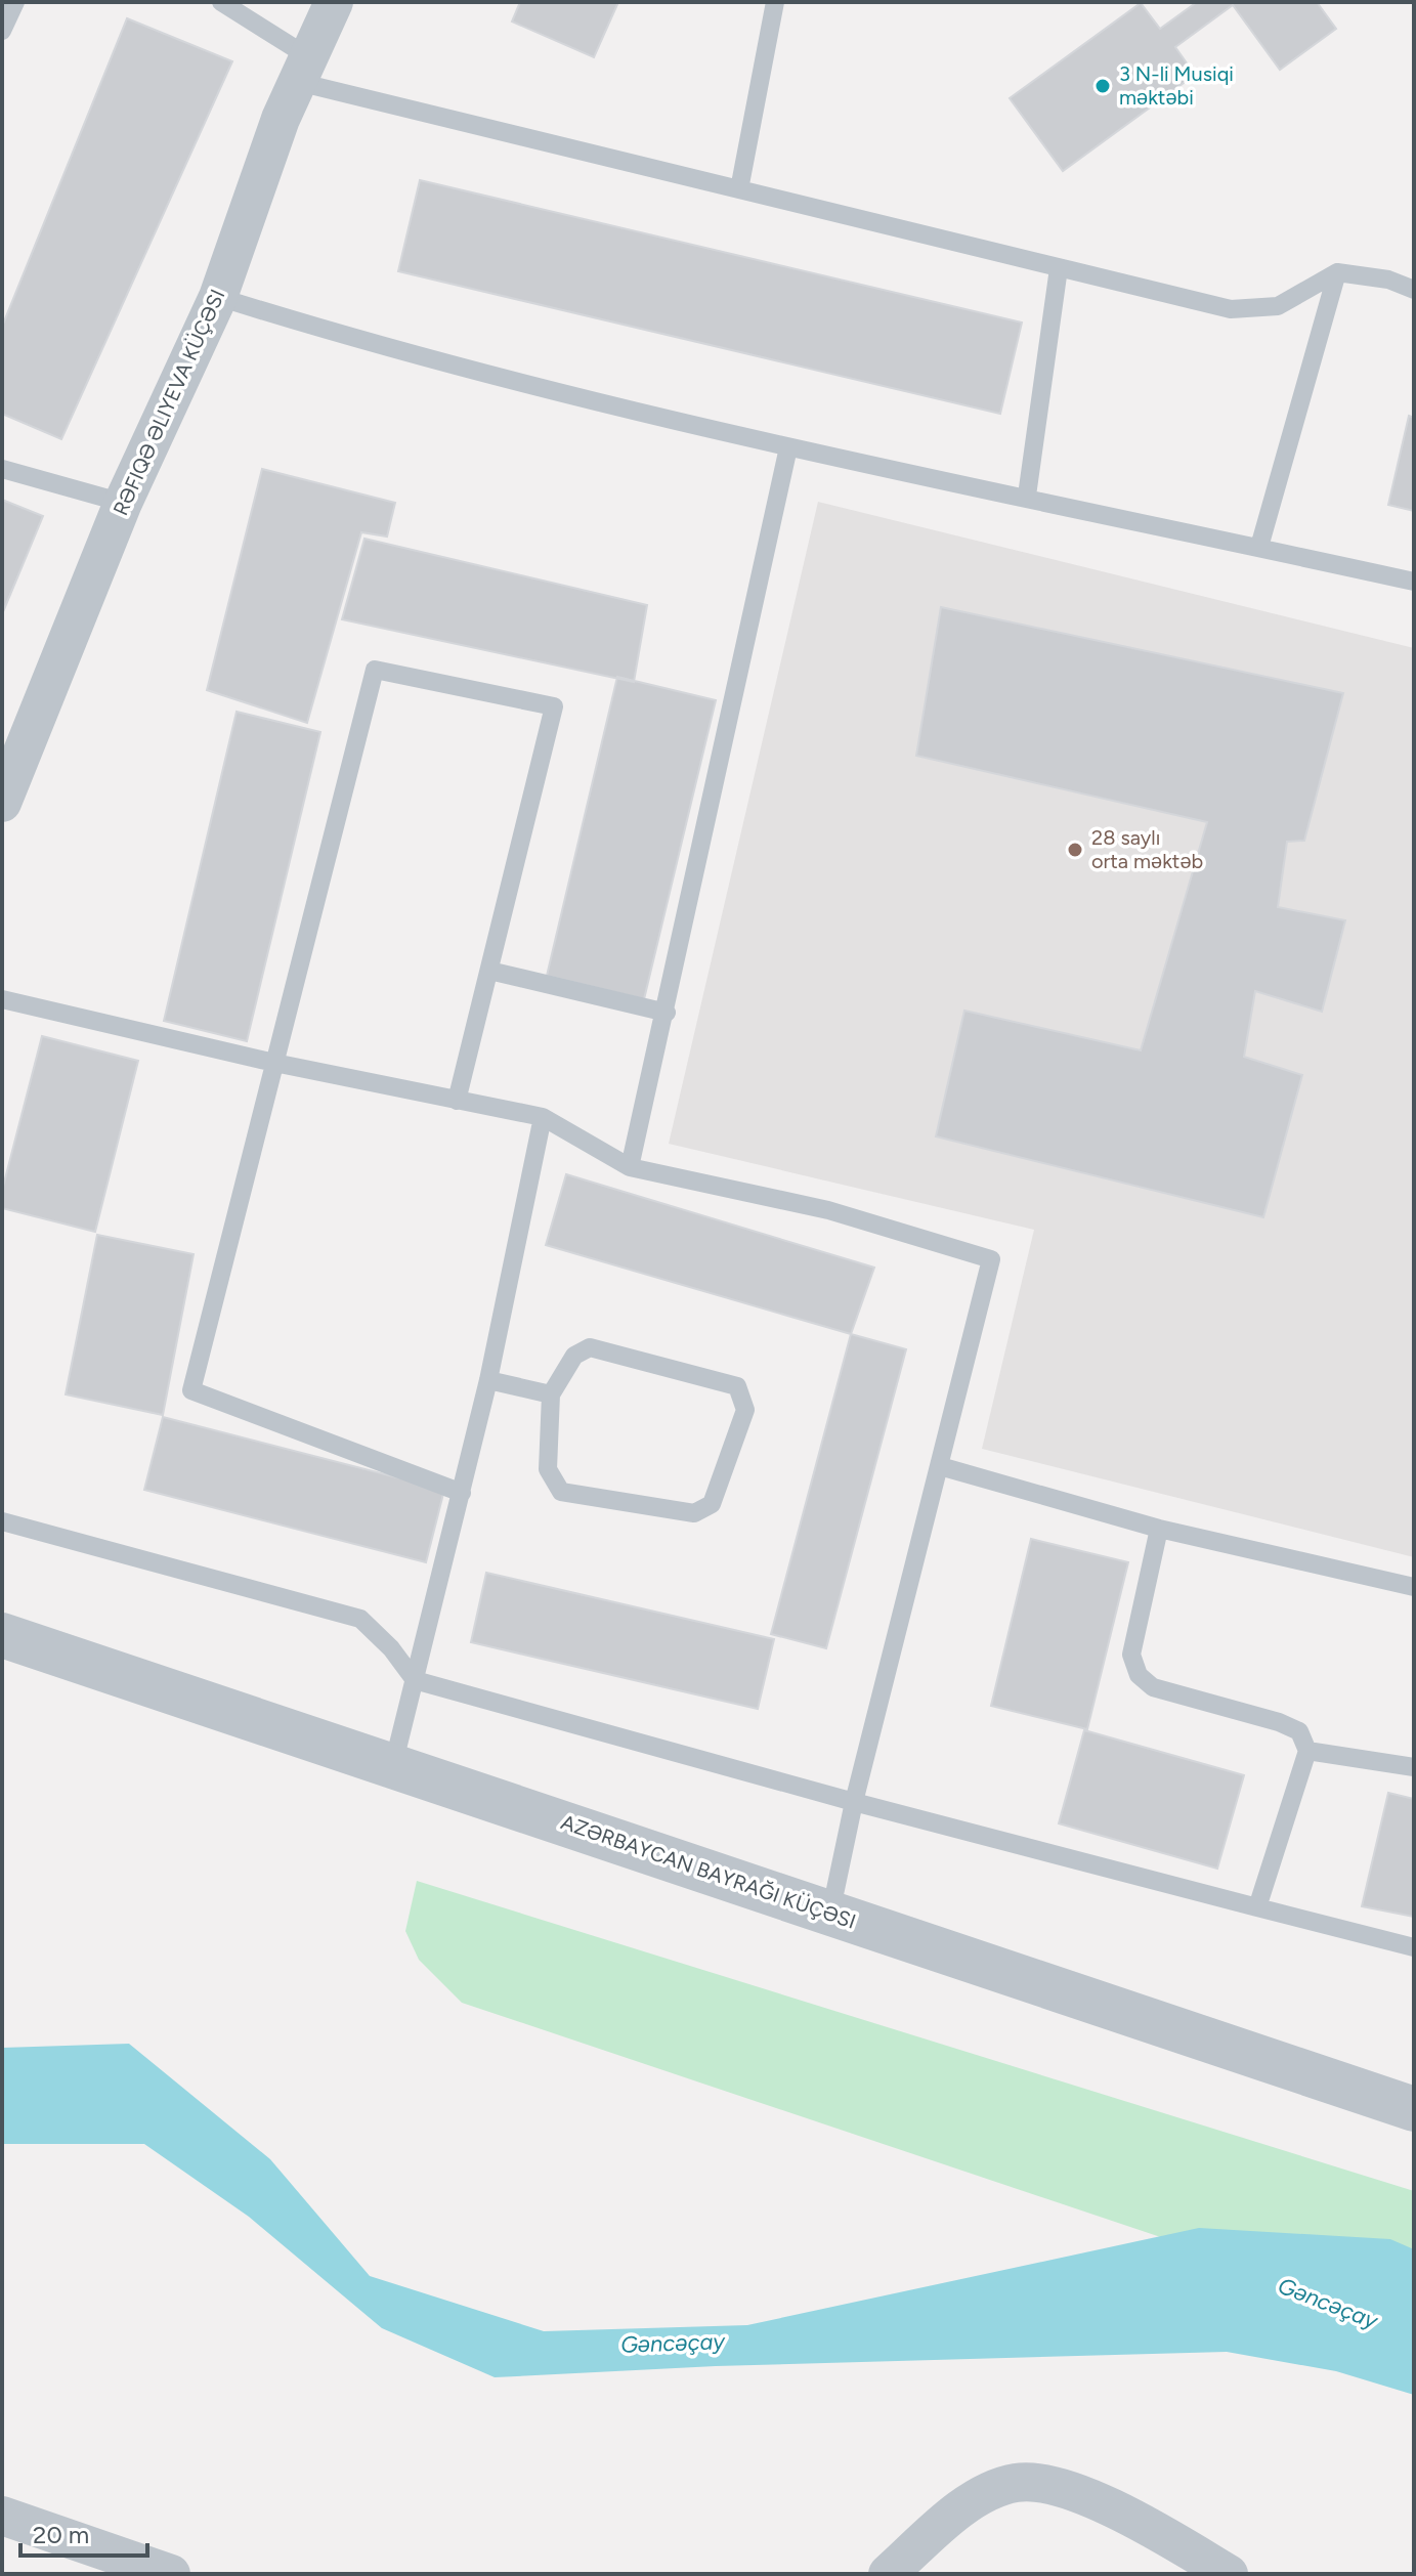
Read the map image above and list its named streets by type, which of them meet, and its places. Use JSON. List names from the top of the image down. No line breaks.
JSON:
{"streets":{"street":["RƏFIQƏ ƏLIYEVA KÜÇƏSI"]},"water":["Gəncəçay"],"places":["3 N-li Musiqi məktəbi","28 saylı orta məktəb"],"scale_bar":"20 m"}
